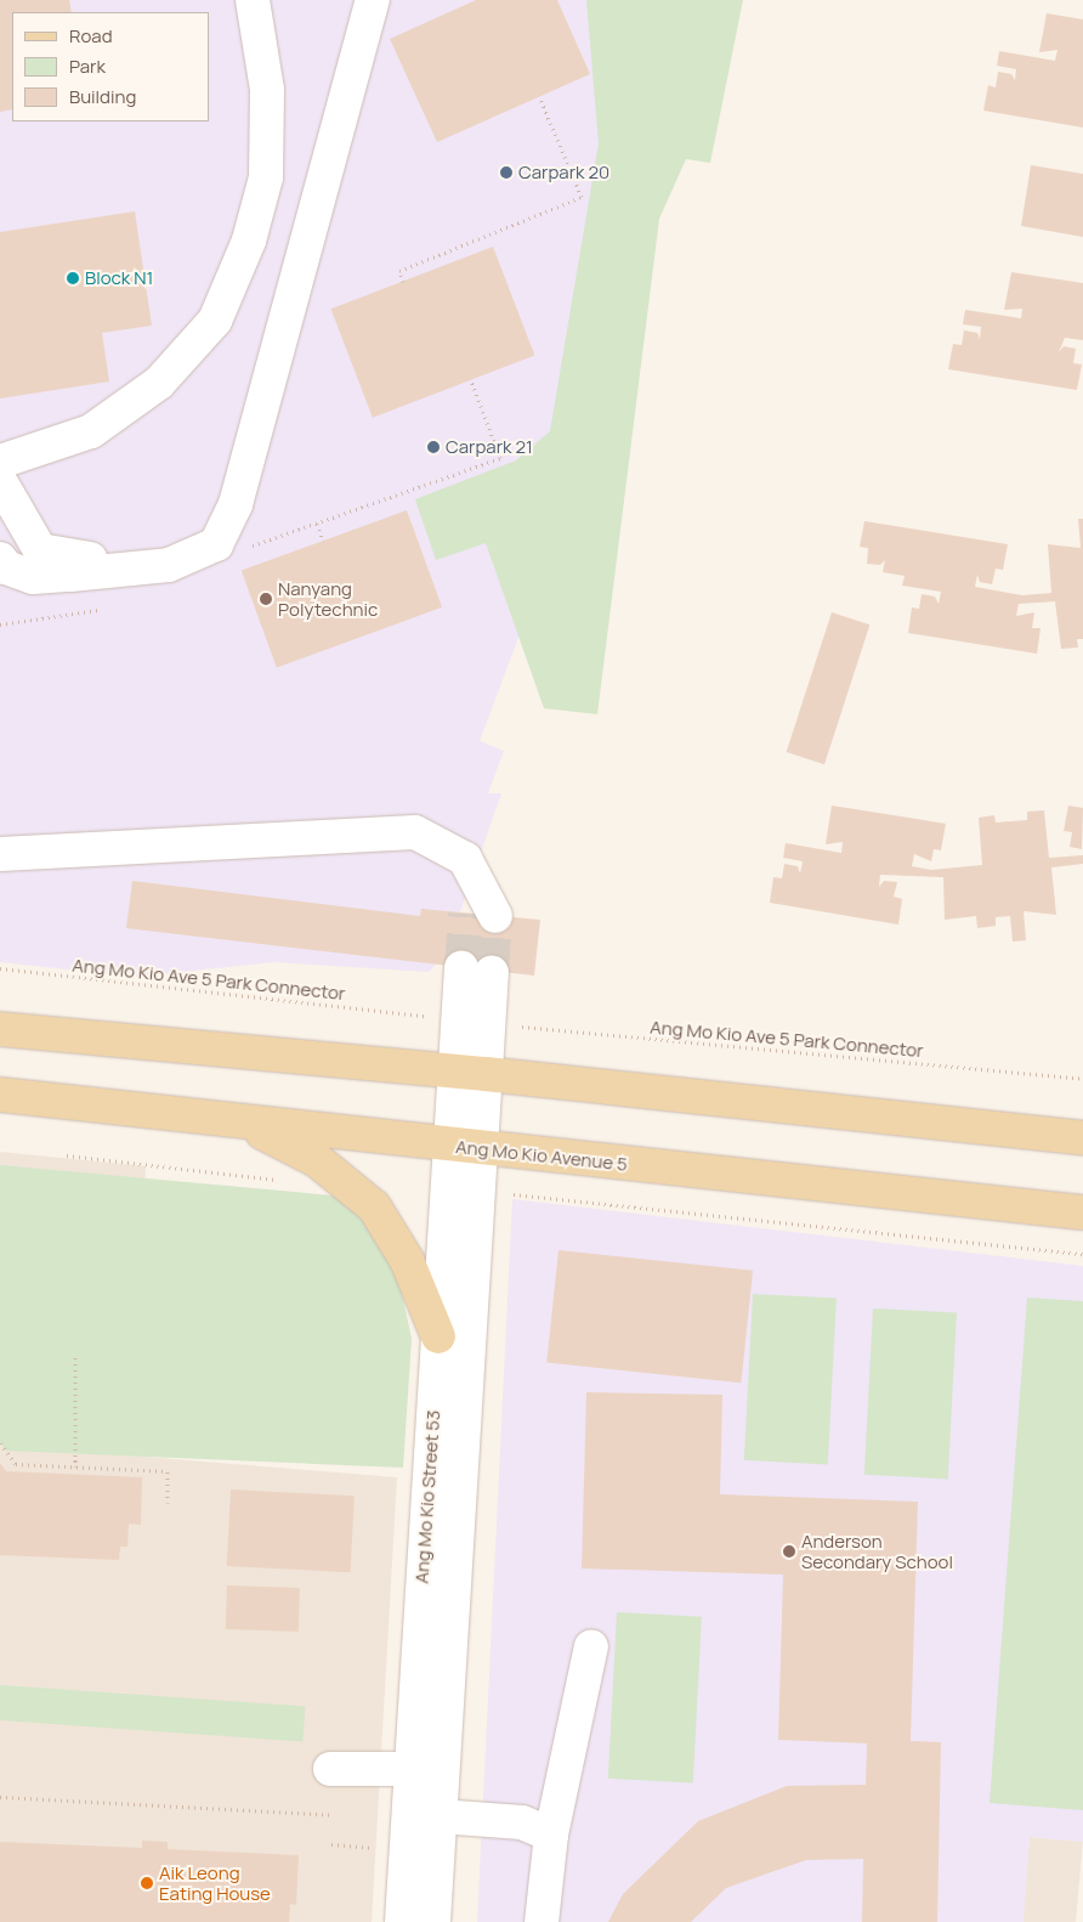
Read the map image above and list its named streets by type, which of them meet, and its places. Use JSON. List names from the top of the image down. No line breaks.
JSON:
{"streets":{"main road":["Ang Mo Kio Avenue 5"],"street":["Ang Mo Kio Street 53"],"path":["Ang Mo Kio Ave 5 Park Connector"]},"crossings":[["Ang Mo Kio Ave 5 Park Connector","Ang Mo Kio Street 53"],["Ang Mo Kio Avenue 5","Ang Mo Kio Street 53"]],"places":["Carpark 20","Block N1","Carpark 21","Nanyang Polytechnic","Anderson Secondary School","Aik Leong Eating House"],"legend":["Road","Park","Building"]}
